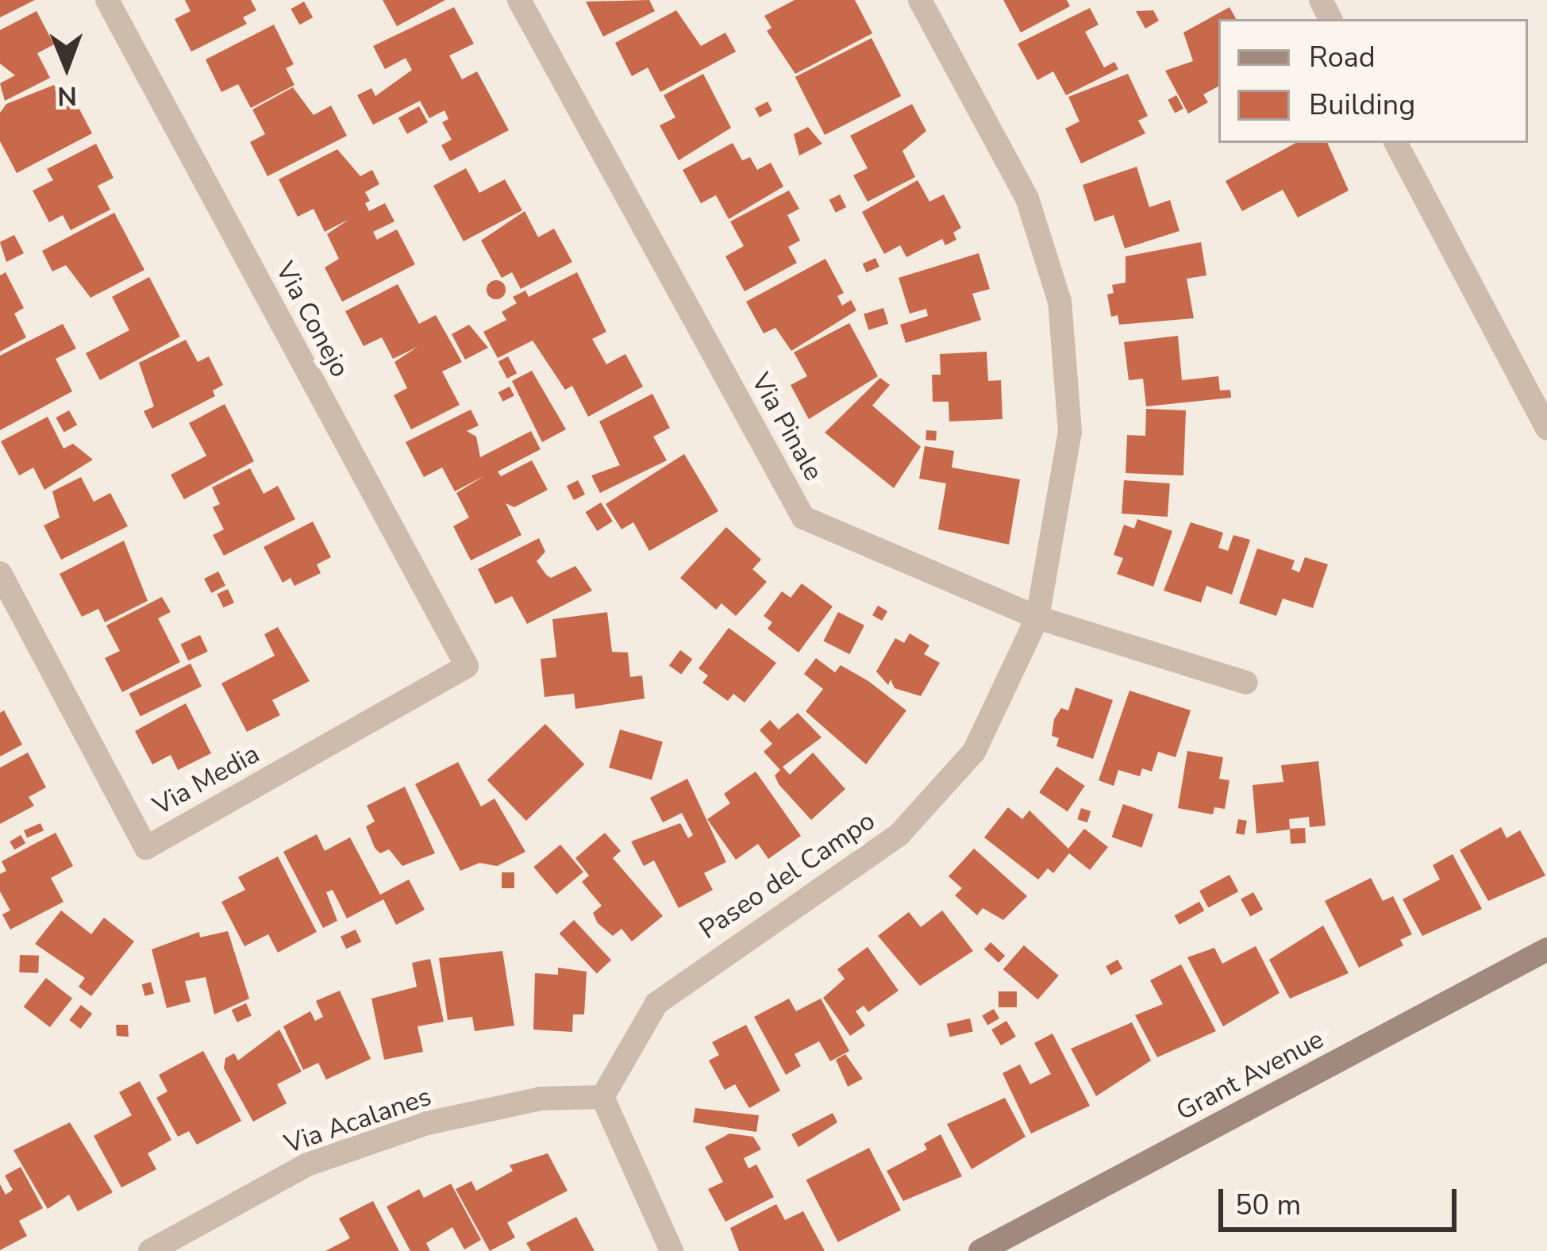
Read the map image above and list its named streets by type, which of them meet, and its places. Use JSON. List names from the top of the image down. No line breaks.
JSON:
{"streets":{"main road":["Grant Avenue"],"street":["Via Conejo","Via Pinale","Via Media","Paseo del Campo","Via Acalanes"]},"crossings":[["Via Conejo","Via Media"],["Via Pinale","Paseo del Campo"],["Paseo del Campo","Via Acalanes"]],"legend":["Road","Building"],"scale_bar":"50 m","north":"bottom"}
